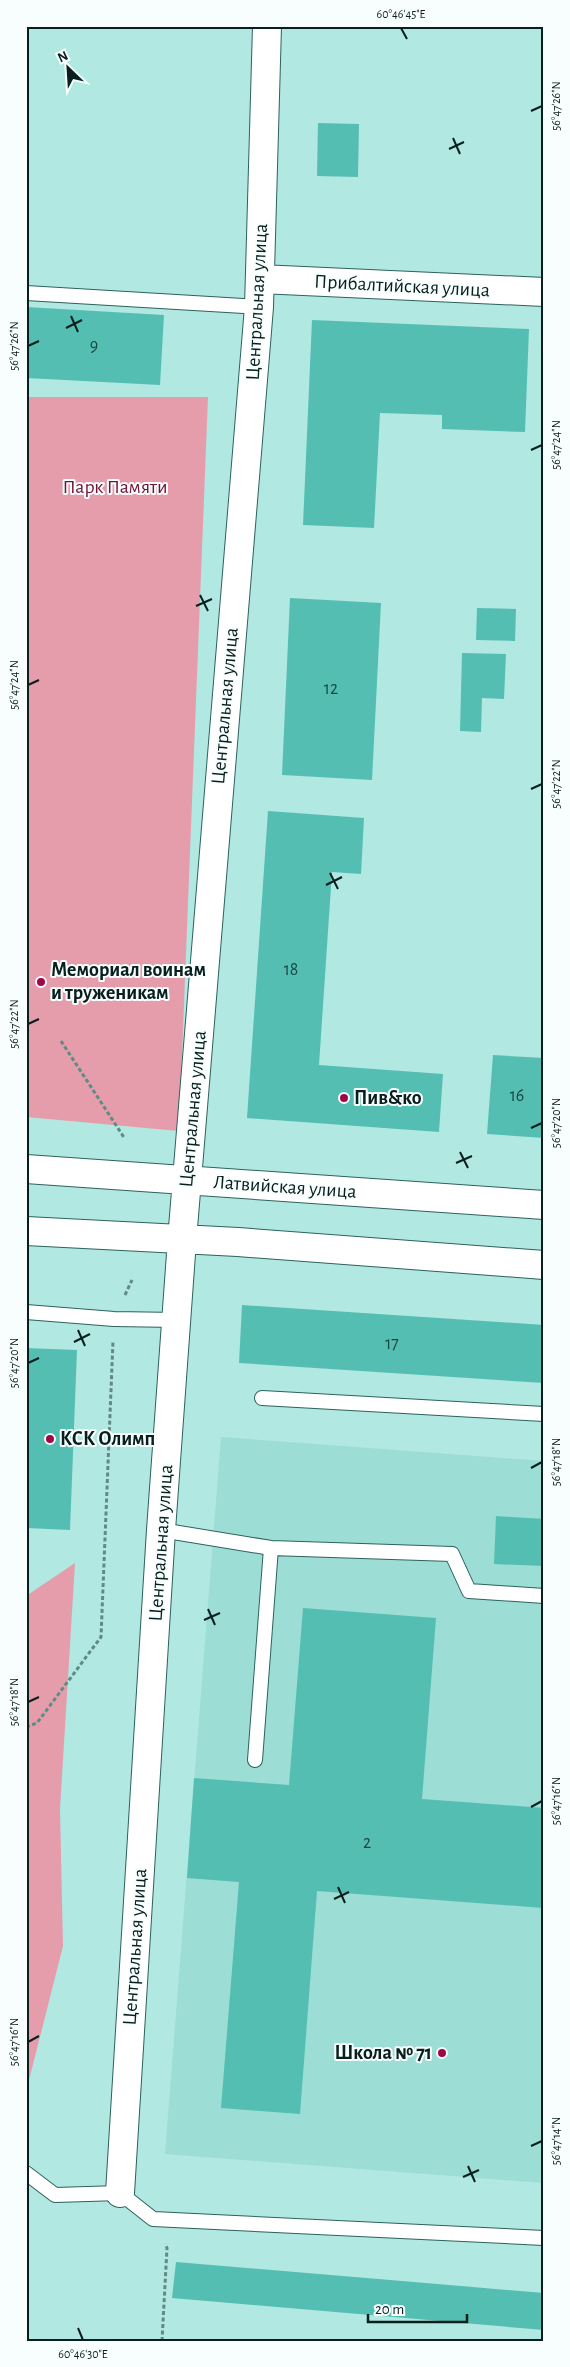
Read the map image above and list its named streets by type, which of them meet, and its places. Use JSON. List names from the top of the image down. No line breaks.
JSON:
{"streets":{"street":["Прибалтийская улица","Центральная улица","Латвийская улица"]},"crossings":[["Прибалтийская улица","Центральная улица"],["Центральная улица","Латвийская улица"]],"parks":["Парк Памяти"],"places":["Мемориал воинам и труженикам","Пив&ко","КСК Олимп","Школа № 71"],"house_numbers":["9","12","18","16","17","2"],"scale_bar":"20 m","north":"top left","coordinates":["60°46'45\"E","56°47'26\"N","56°47'24\"N","56°47'22\"N","56°47'20\"N","56°47'18\"N","56°47'16\"N","56°47'14\"N","60°46'30\"E"]}
